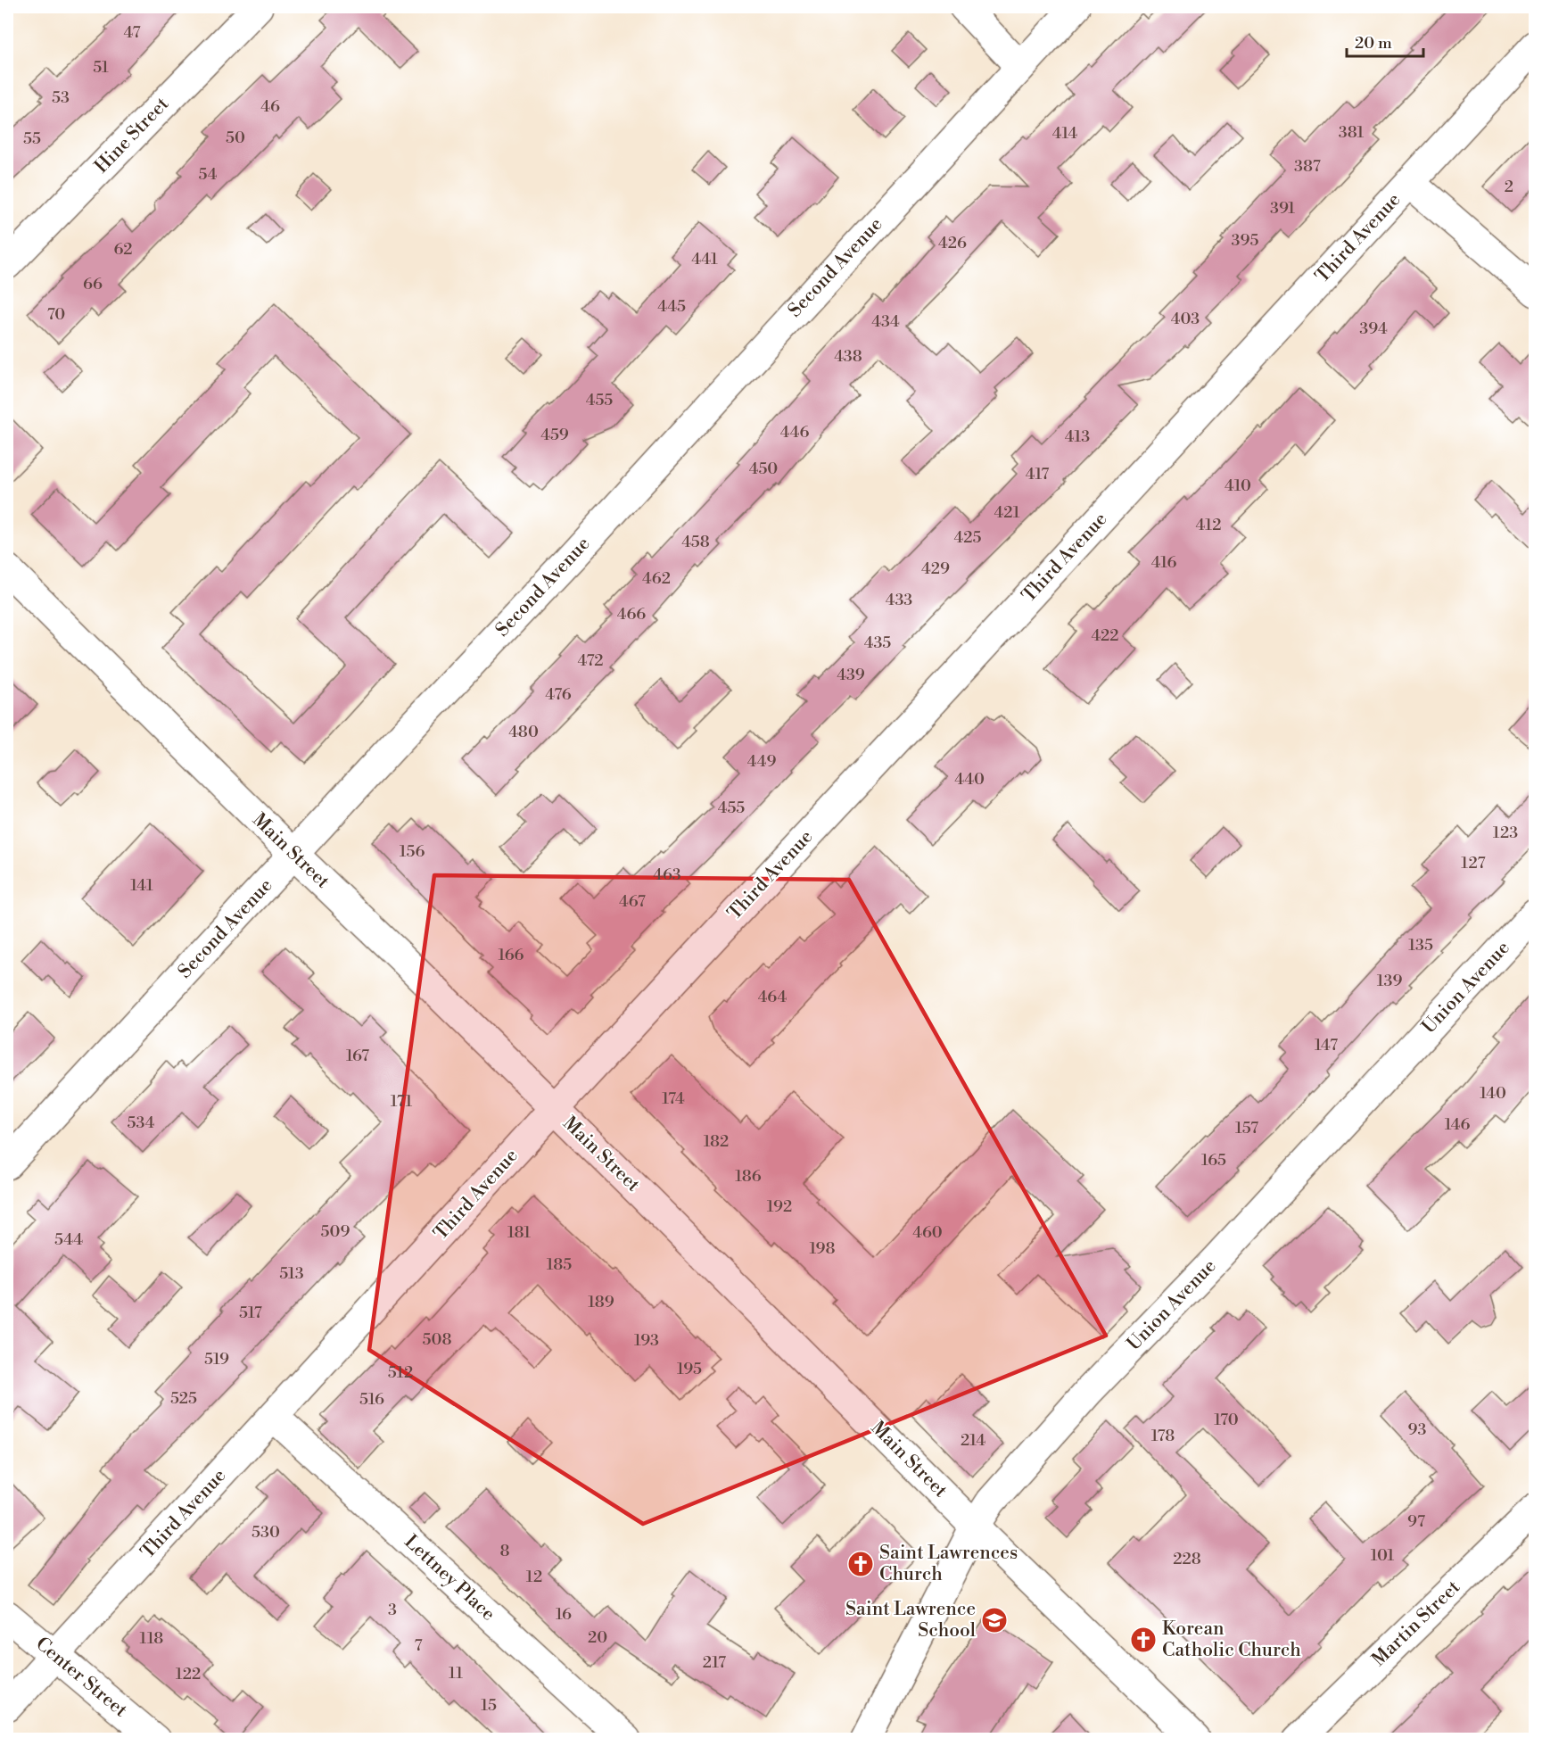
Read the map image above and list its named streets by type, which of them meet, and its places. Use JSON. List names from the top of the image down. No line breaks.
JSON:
{"streets":{"street":["Hine Street","Third Avenue","Second Avenue","Main Street","Union Avenue","Lettney Place","Martin Street","Center Street"]},"crossings":[["Third Avenue","Main Street"],["Third Avenue","Lettney Place"],["Third Avenue","Center Street"],["Second Avenue","Main Street"],["Main Street","Union Avenue"]],"places":{"church":["Saint Lawrences Church","Korean Catholic Church"],"school or university":["Saint Lawrence School"]},"house_numbers":["47","51","53","46","381","414","50","55","387","54","2","391","395","426","62","441","66","445","70","403","434","394","438","455","446","459","413","450","417","410","421","412","425","458","416","429","462","433","466","422","435","472","439","476","480","449","440","455","123","156","127","463","141","467","135","166","139","464","147","167","140","174","171","534","146","157","182","165","186","192","509","181","460","544","198","185","513","189","517","508","193","519","195","512","525","516","170","93","178","214","97","530","8","101","228","12","3","16","20","118","7","217","11","122","15"],"scale_bar":"20 m"}
